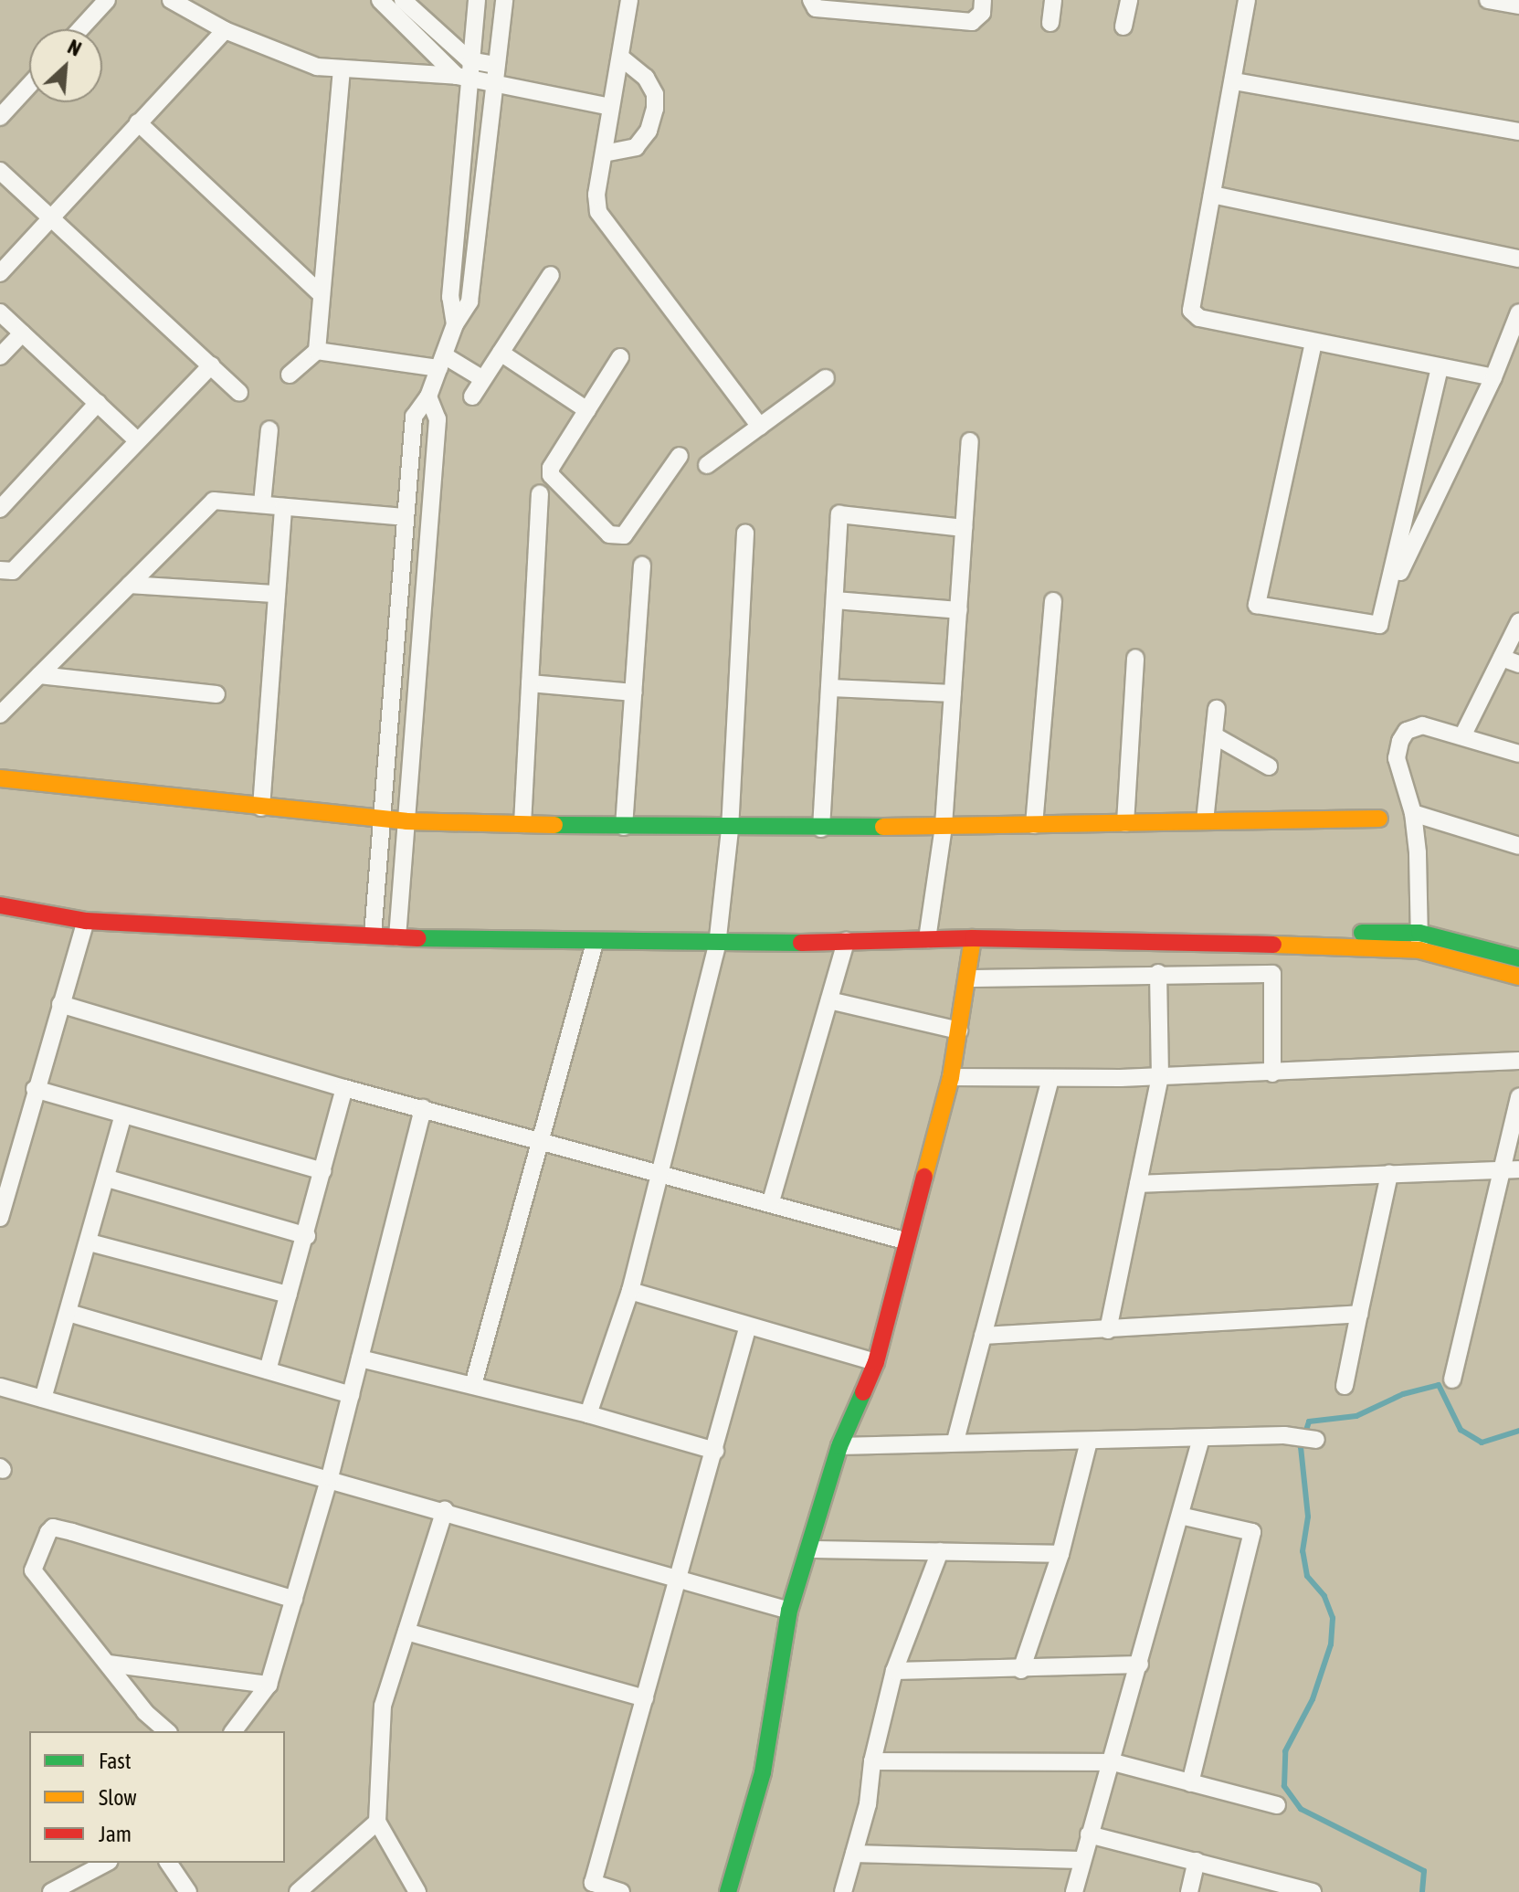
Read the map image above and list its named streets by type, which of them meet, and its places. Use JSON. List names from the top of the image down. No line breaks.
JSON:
{"legend":["Fast","Slow","Jam"],"north":"top right"}
